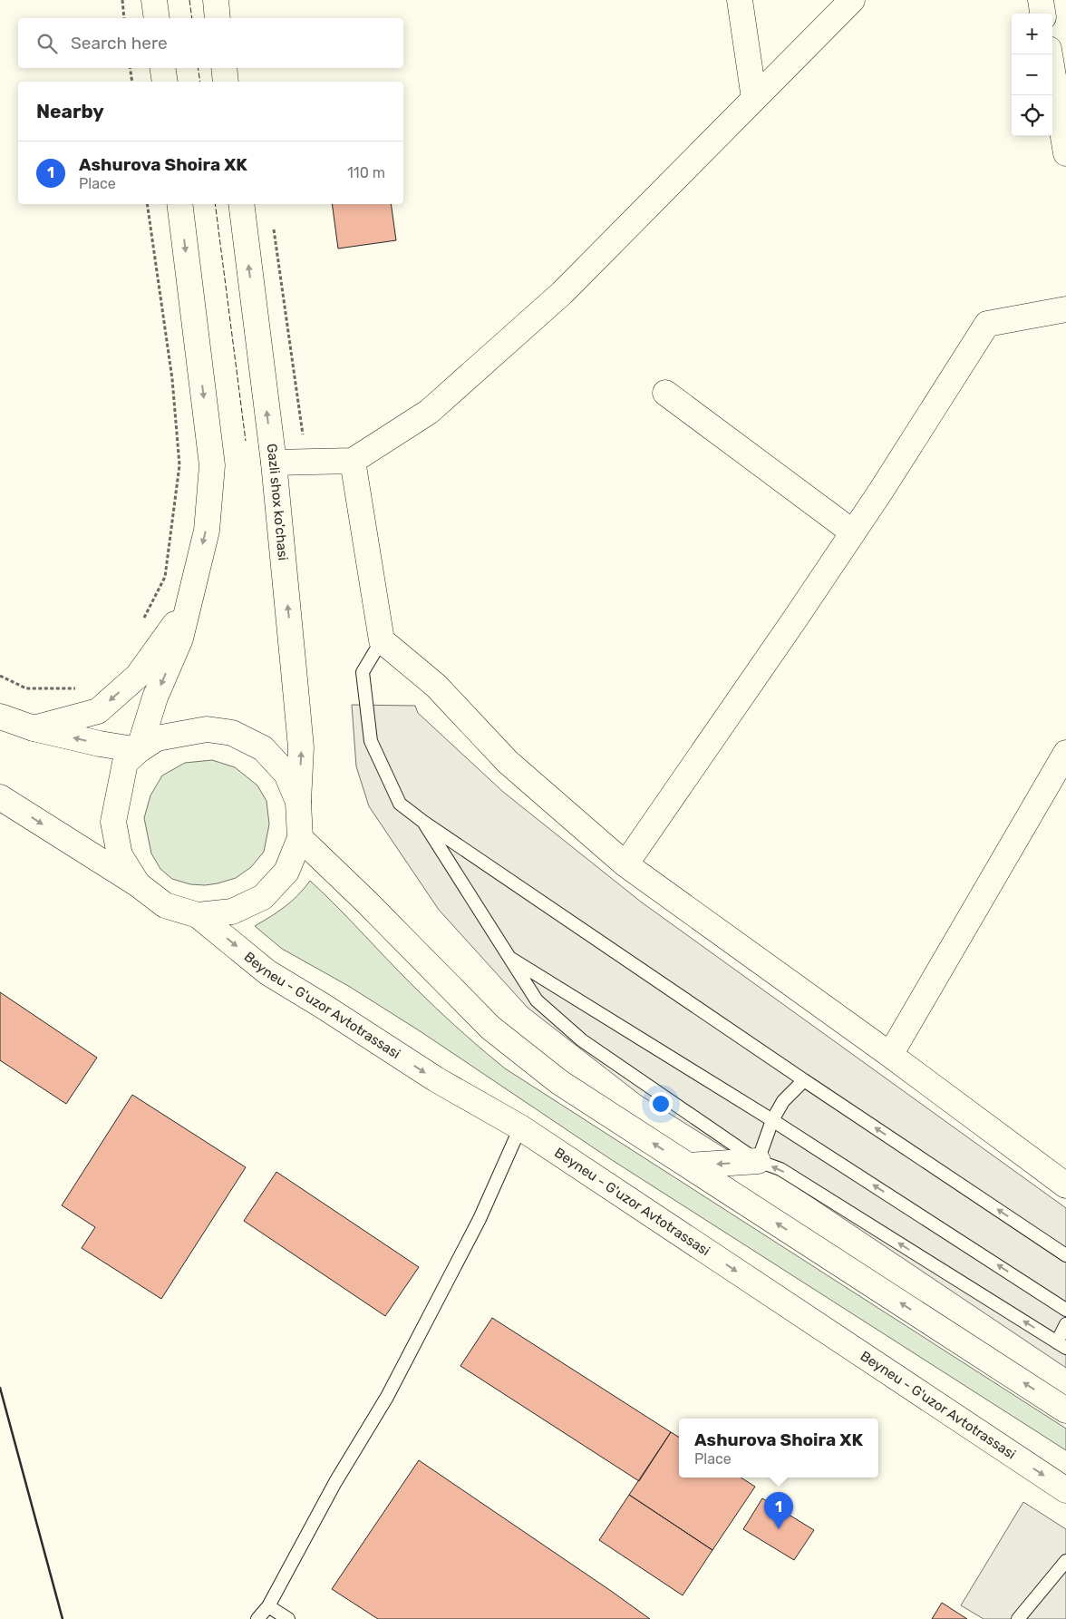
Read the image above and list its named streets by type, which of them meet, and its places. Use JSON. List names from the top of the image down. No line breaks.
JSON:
{"streets":{"main road":["Gazli shox ko'chasi","Beyneu - G'uzor Avtotrassasi"]},"page":{"map_buttons":["+","−"],"search":"Search here","heading":"Nearby","list":[{"mark":"1","name":"Ashurova Shoira XK","note":"Place","value":"110 m"}],"popup":["Ashurova Shoira XK","Place"],"pins":"1"}}
